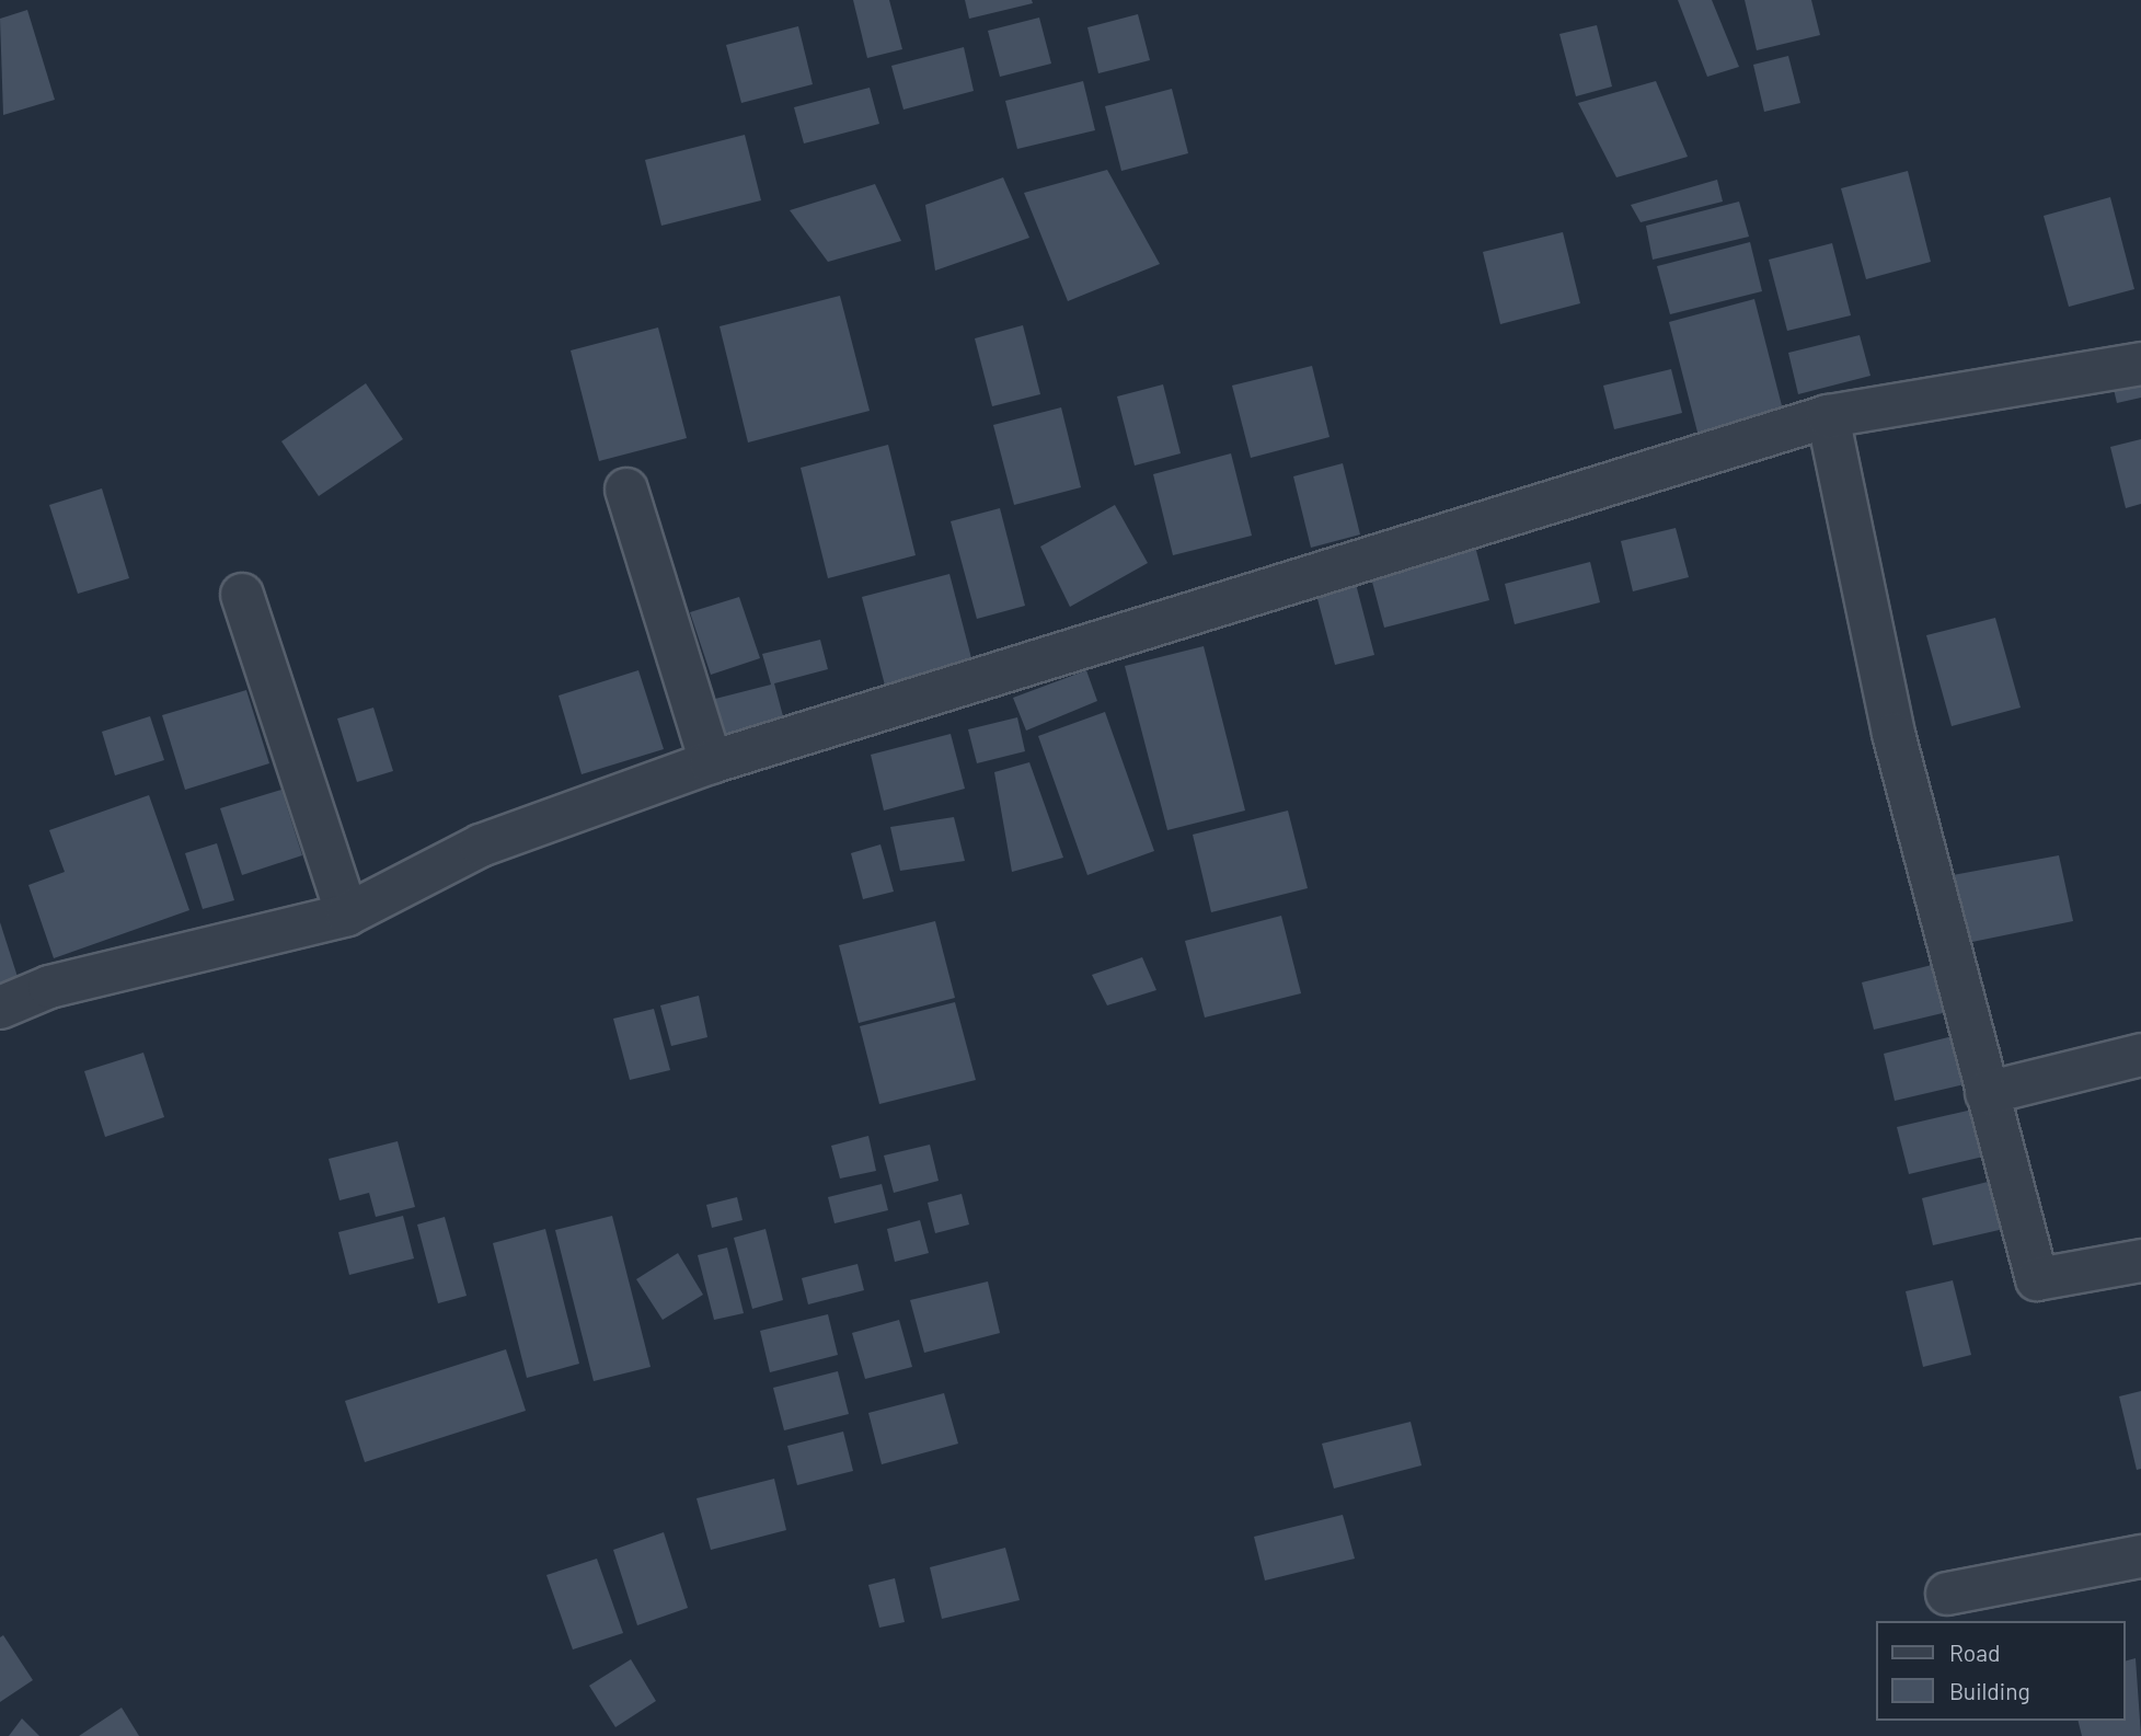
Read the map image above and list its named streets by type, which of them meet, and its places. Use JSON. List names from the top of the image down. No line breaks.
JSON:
{"legend":["Road","Building"]}
